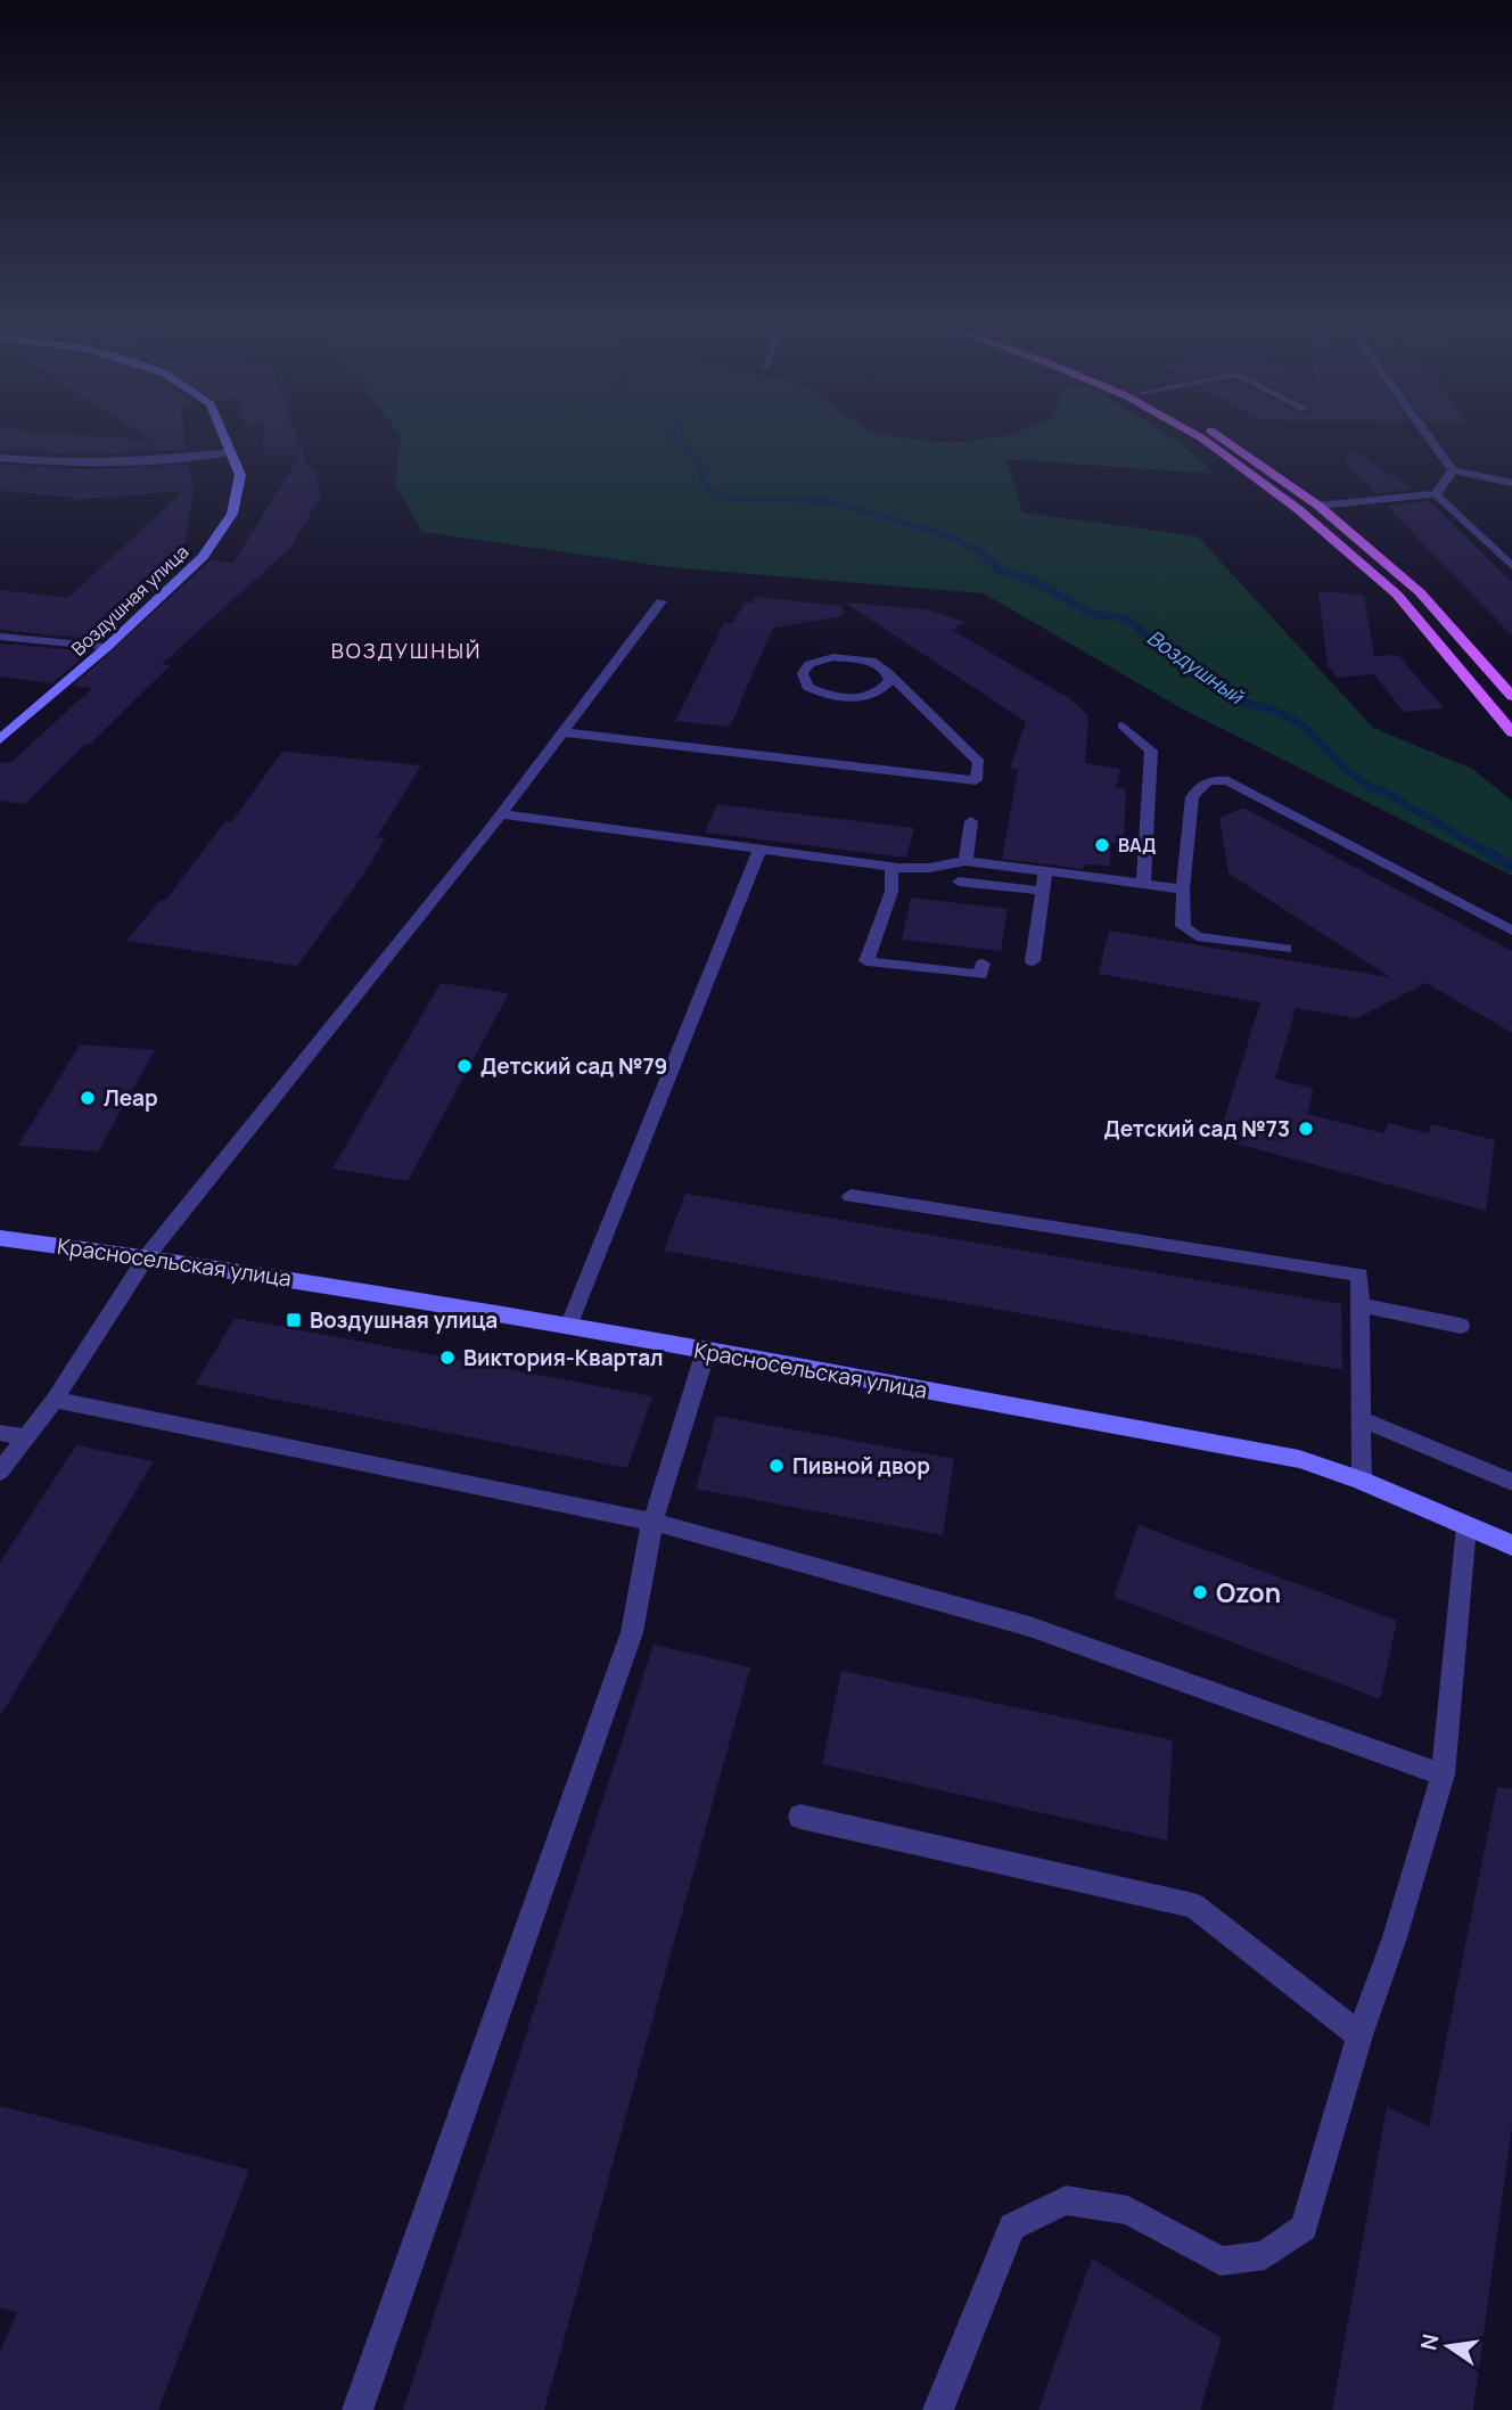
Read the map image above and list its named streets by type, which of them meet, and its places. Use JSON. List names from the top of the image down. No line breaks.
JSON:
{"streets":{"street":["Воздушная улица","Красносельская улица"]},"districts":["ВОЗДУШНЫЙ"],"water":["Воздушный"],"places":{"other":["ВАД","Детский сад №79","Леар","Детский сад №73","Виктория-Квартал","Пивной двор","Ozon"],"transit":["Воздушная улица"]},"north":"left"}
